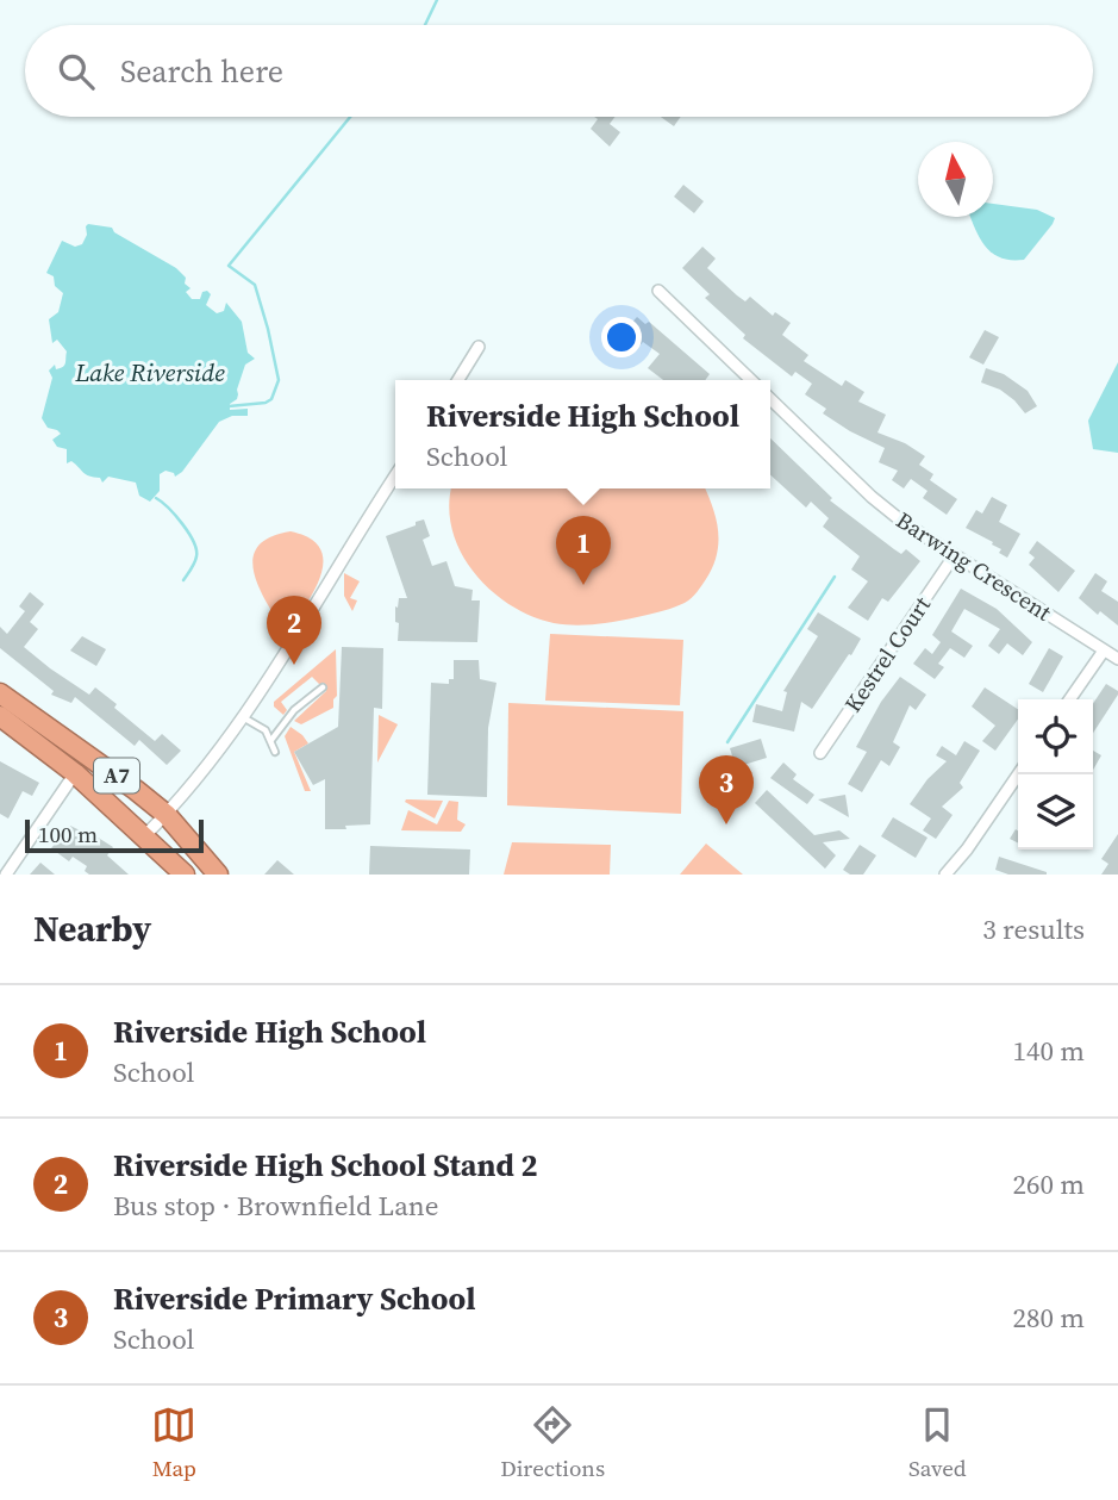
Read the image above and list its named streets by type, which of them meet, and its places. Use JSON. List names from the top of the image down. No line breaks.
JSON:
{"streets":{"highway":["A7"],"street":["Barwing Crescent","Kestrel Court"]},"crossings":[["Barwing Crescent","Kestrel Court"]],"water":["Lake Riverside"],"scale_bar":"100 m","north":"top","page":{"search":"Search here","popup":["Riverside High School","School"],"pins":["1","2","3"],"scale":"100 m","heading":["Nearby","3 results"],"list":[{"mark":"1","name":"Riverside High School","note":"School","value":"140 m"},{"mark":"2","name":"Riverside High School Stand 2","note":"Bus stop · Brownfield Lane","value":"260 m"},{"mark":"3","name":"Riverside Primary School","note":"School","value":"280 m"}],"nav":["Map","Directions","Saved"]}}
